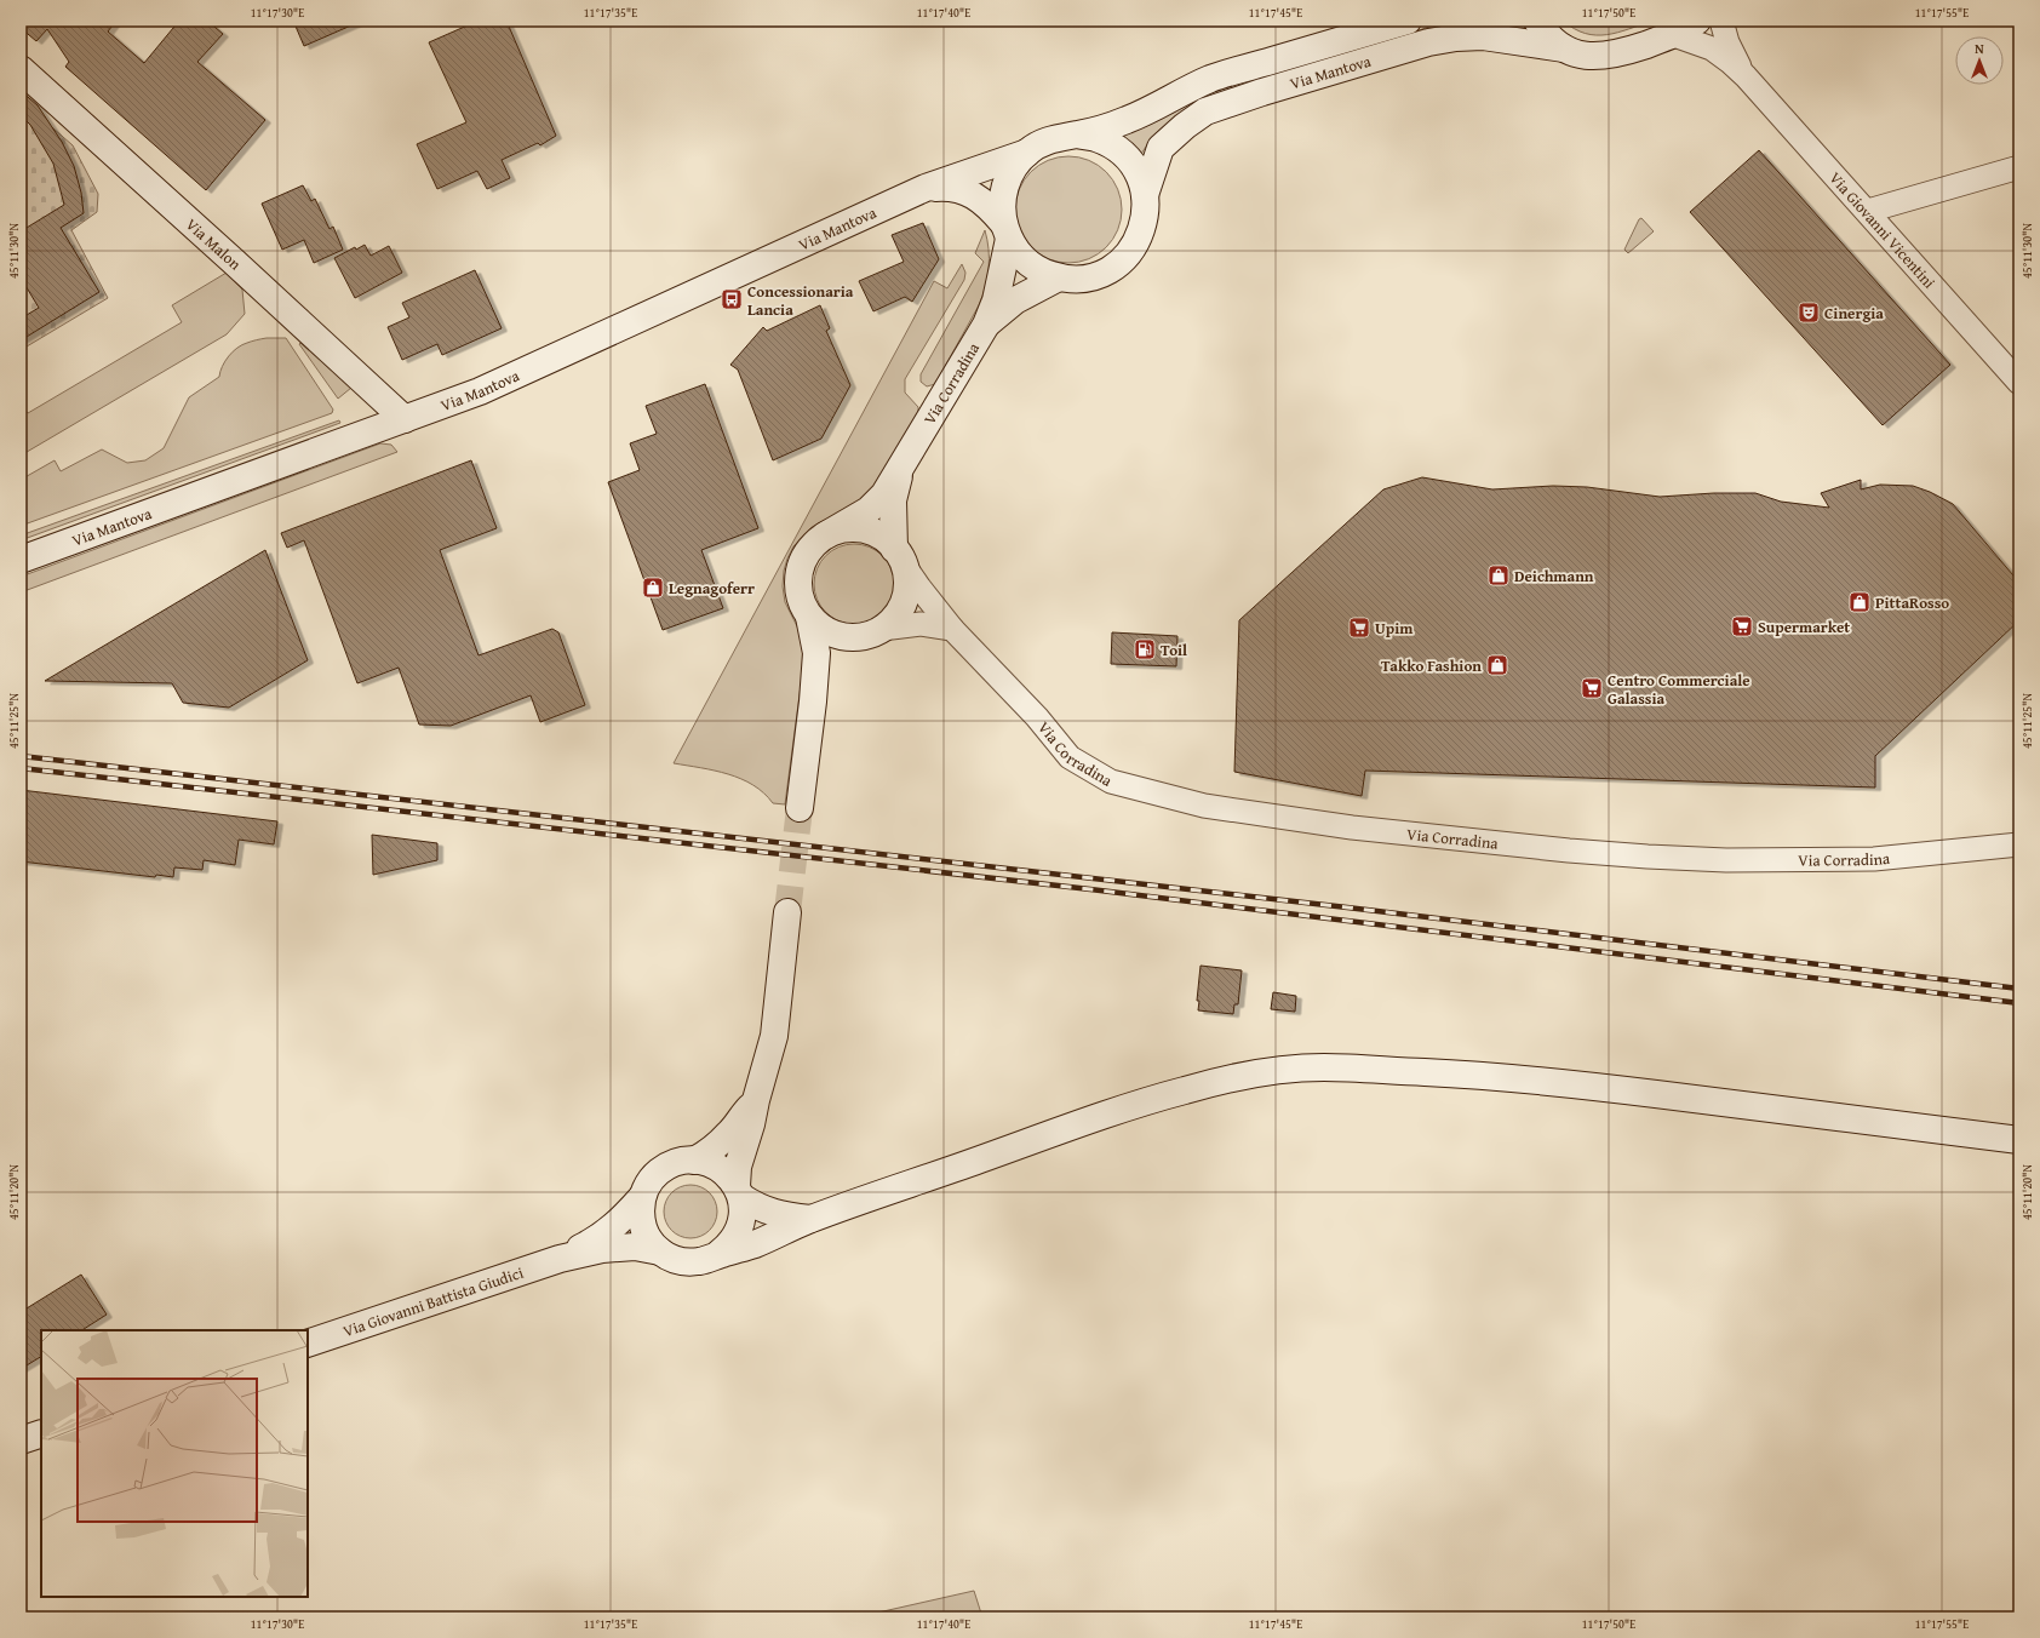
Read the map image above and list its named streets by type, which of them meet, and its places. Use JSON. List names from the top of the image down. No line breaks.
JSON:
{"streets":{"main road":["Via Mantova","Via Malon","Via Corradina","Via Giovanni Battista Giudici"],"street":["Via Giovanni Vicentini"]},"crossings":[["Via Mantova","Via Giovanni Vicentini"],["Via Mantova","Via Malon"],["Via Mantova","Via Corradina"]],"places":{"bus stop":["Concessionaria Lancia"],"theatre":["Cinergia"],"shop":["Deichmann","Legnagoferr","PittaRosso","Takko Fashion"],"supermarket":["Supermarket","Upim","Centro Commerciale Galassia"],"fuel station":["Toil"]},"north":"top","coordinates":["11°17'30\"E","11°17'35\"E","11°17'40\"E","11°17'45\"E","11°17'50\"E","11°17'55\"E","45°11'30\"N","45°11'25\"N","45°11'20\"N"]}
